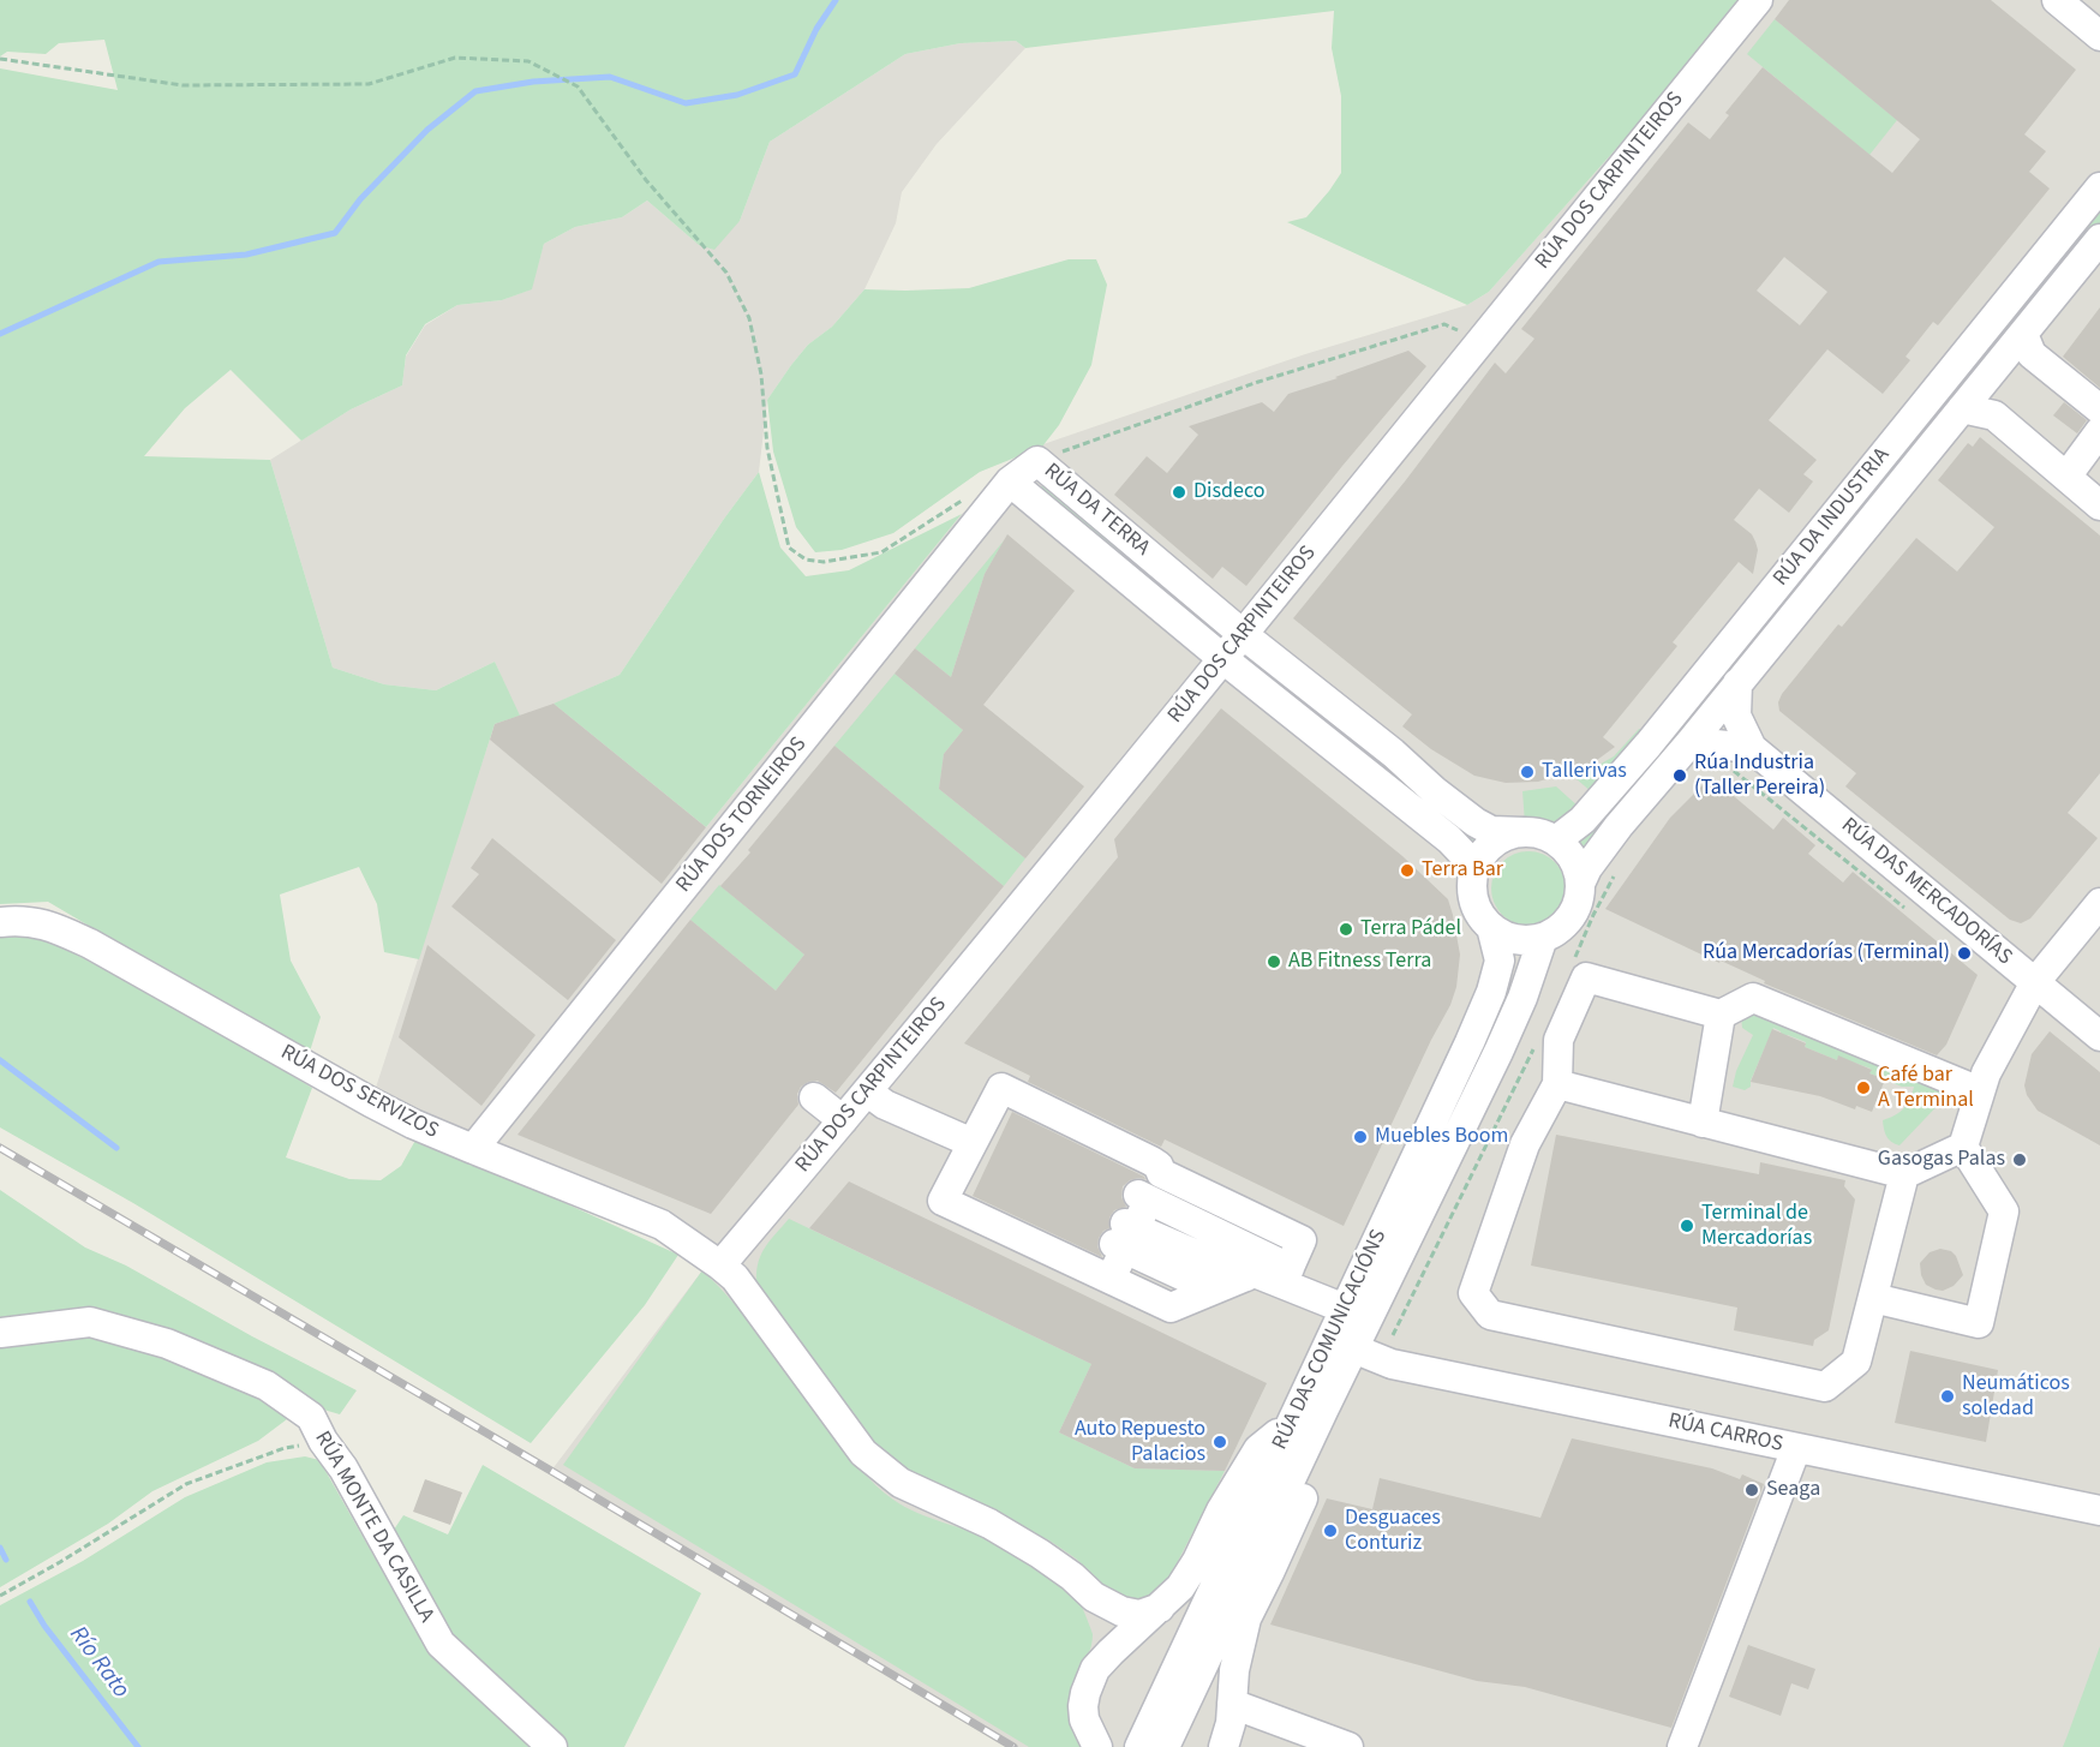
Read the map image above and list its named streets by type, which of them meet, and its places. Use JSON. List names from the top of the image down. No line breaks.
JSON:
{"streets":{"street":["RÚA DOS CARPINTEIROS","RÚA DA TERRA","RÚA DA INDUSTRIA","RÚA DOS TORNEIROS","RÚA DAS MERCADORÍAS","RÚA DOS SERVIZOS","RÚA DAS COMUNICACIÓNS","RÚA CARROS","RÚA MONTE DA CASILLA"]},"crossings":[["RÚA DOS CARPINTEIROS","RÚA DA TERRA"],["RÚA DOS CARPINTEIROS","RÚA DOS SERVIZOS"],["RÚA DA TERRA","RÚA DA INDUSTRIA"],["RÚA DA TERRA","RÚA DOS TORNEIROS"],["RÚA DA TERRA","RÚA DAS COMUNICACIÓNS"],["RÚA DA INDUSTRIA","RÚA DAS MERCADORÍAS"],["RÚA DA INDUSTRIA","RÚA DAS COMUNICACIÓNS"],["RÚA DOS TORNEIROS","RÚA DOS SERVIZOS"],["RÚA DAS COMUNICACIÓNS","RÚA CARROS"]],"water":["Río Rato"],"places":["Disdeco","Tallerivas","Rúa Industria (Taller Pereira)","Terra Bar","Terra Pádel","Rúa Mercadorías (Terminal)","AB Fitness Terra","Café bar A Terminal","Muebles Boom","Gasogas Palas","Terminal de Mercadorías","Neumáticos soledad","Auto Repuesto Palacios","Seaga","Desguaces Conturiz"]}
